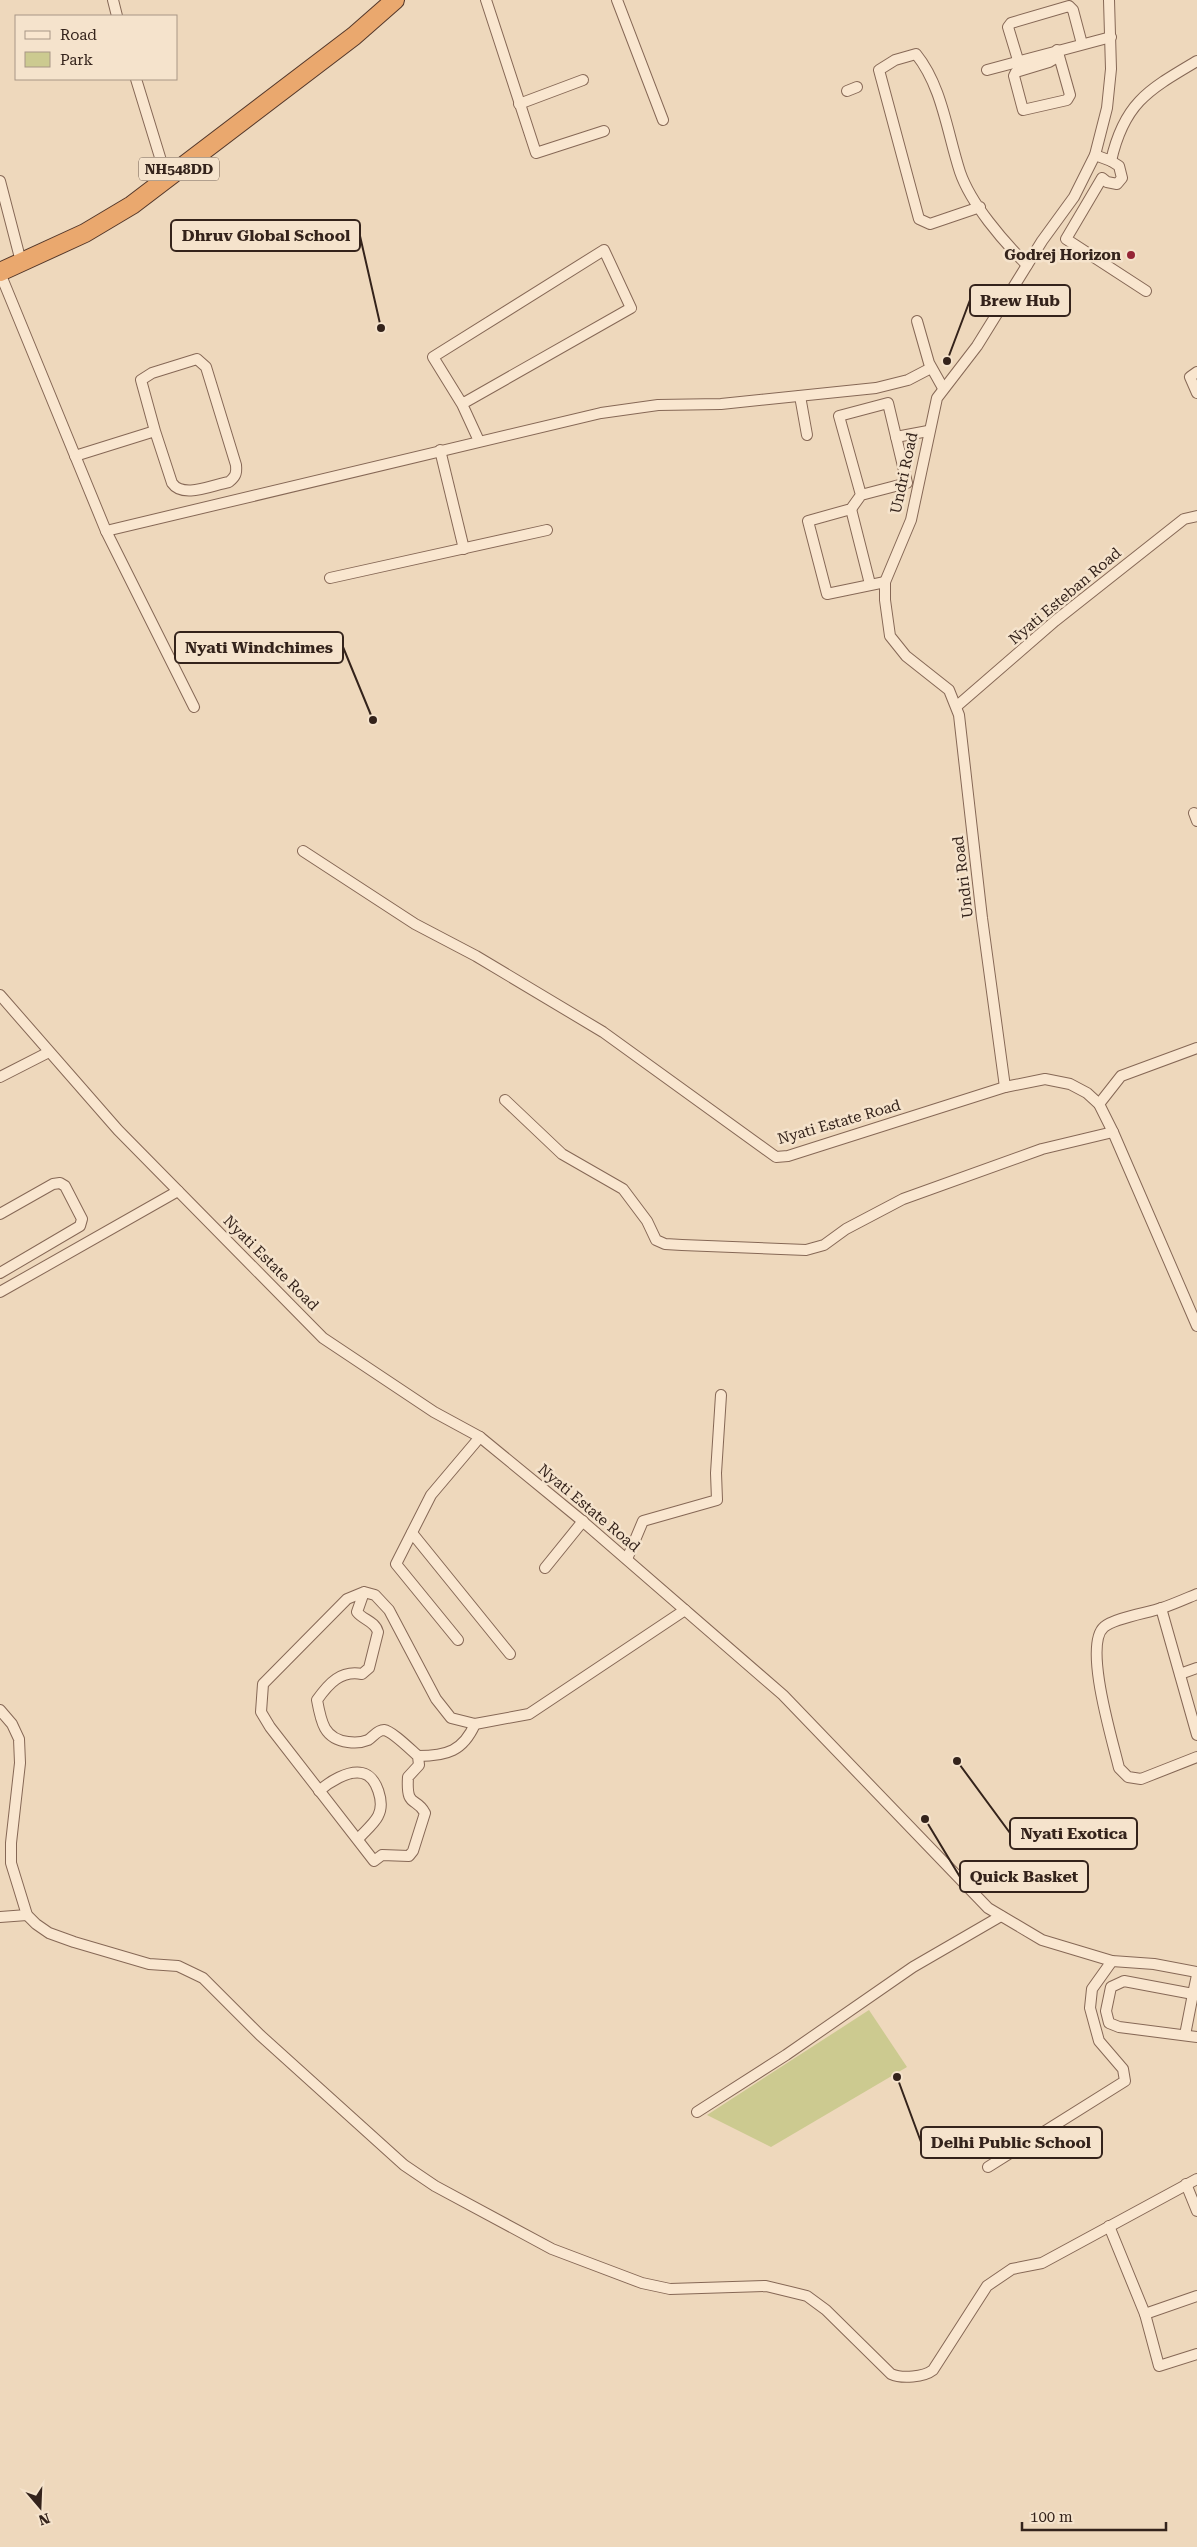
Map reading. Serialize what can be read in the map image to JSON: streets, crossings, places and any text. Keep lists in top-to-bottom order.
{
  "streets": {
    "highway": ["NH548DD"],
    "street": ["Undri Road", "Nyati Esteban Road", "Nyati Estate Road"]
  },
  "crossings": [
    ["Undri Road", "Nyati Esteban Road"],
    ["Undri Road", "Nyati Estate Road"]
  ],
  "places": [
    "Godrej Horizon",
    "Dhruv Global School",
    "Brew Hub",
    "Nyati Windchimes",
    "Nyati Exotica",
    "Quick Basket",
    "Delhi Public School"
  ],
  "legend": ["Road", "Park"],
  "scale_bar": "100 m",
  "north": "bottom"
}
